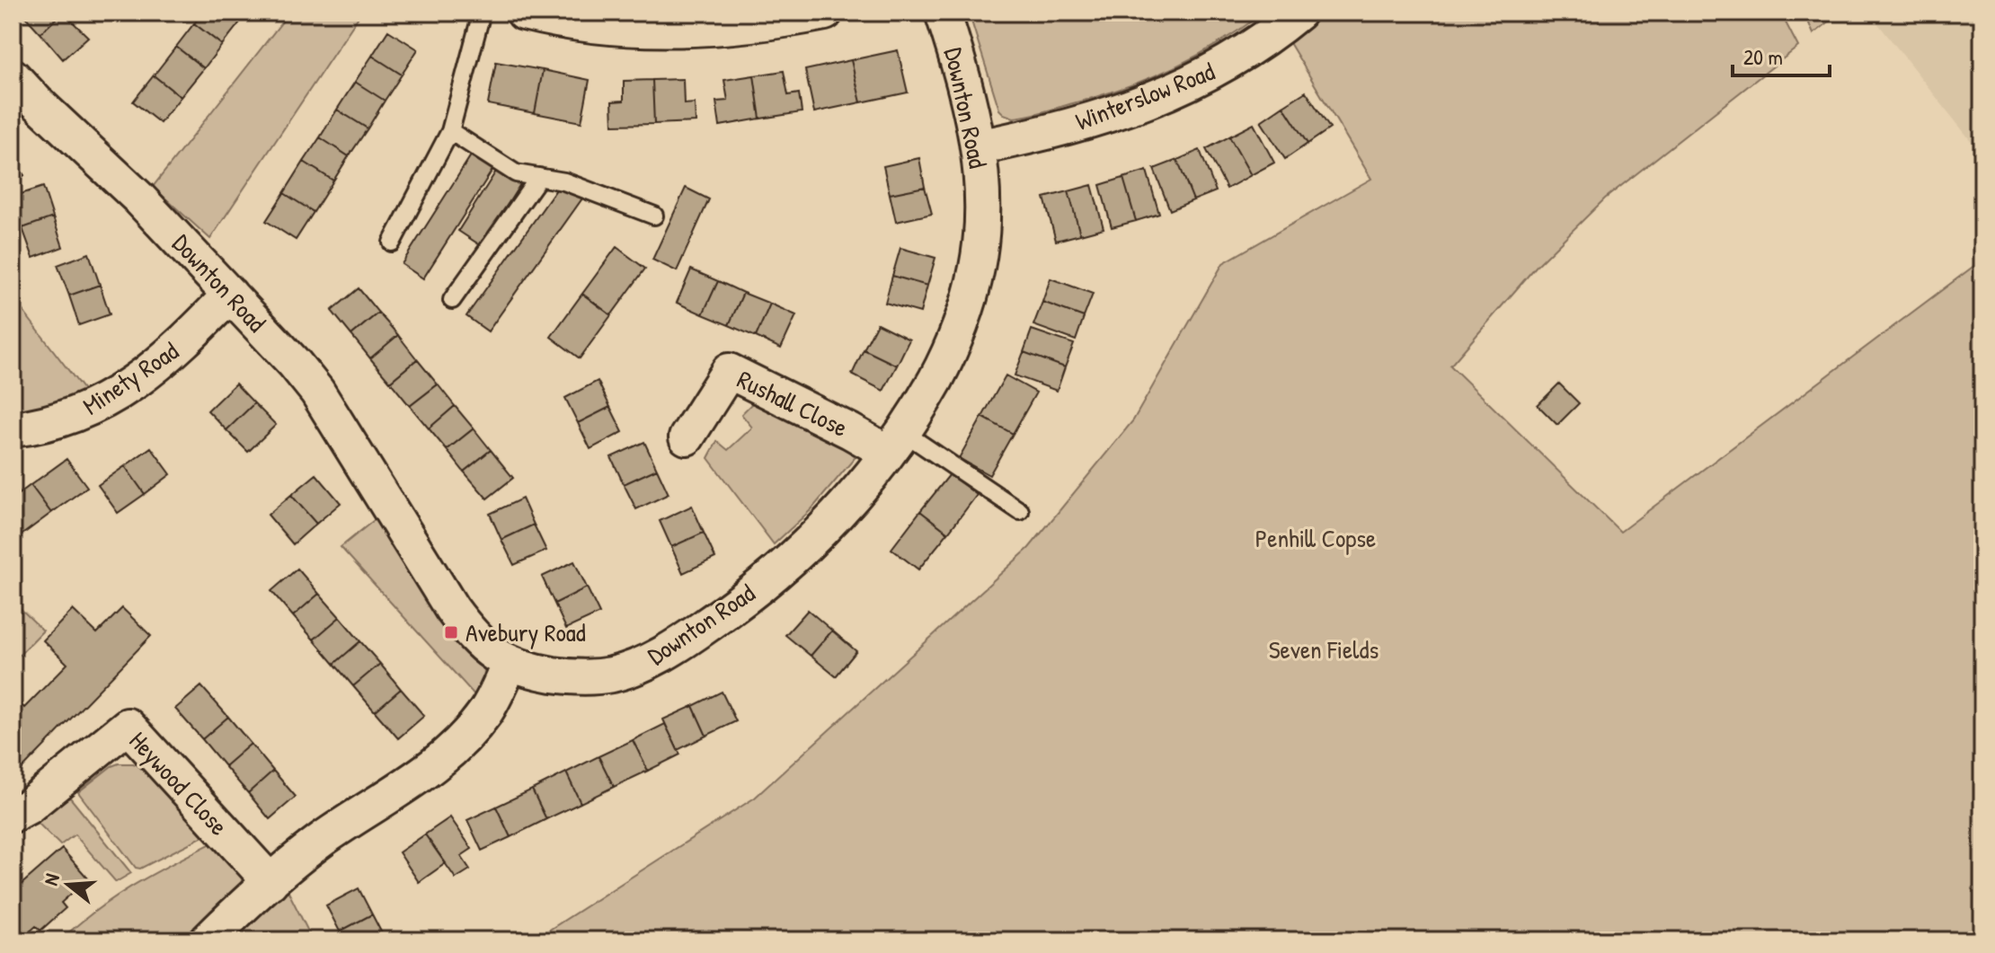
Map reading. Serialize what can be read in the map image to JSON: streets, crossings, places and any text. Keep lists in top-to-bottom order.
{
  "streets": {
    "street": [
      "Winterslow Road",
      "Downton Road",
      "Minety Road",
      "Rushall Close",
      "Heywood Close"
    ]
  },
  "crossings": [
    ["Winterslow Road", "Downton Road"],
    ["Downton Road", "Minety Road"],
    ["Downton Road", "Rushall Close"]
  ],
  "parks": ["Penhill Copse", "Seven Fields"],
  "places": {
    "transit": ["Avebury Road"]
  },
  "scale_bar": "20 m",
  "north": "left"
}
